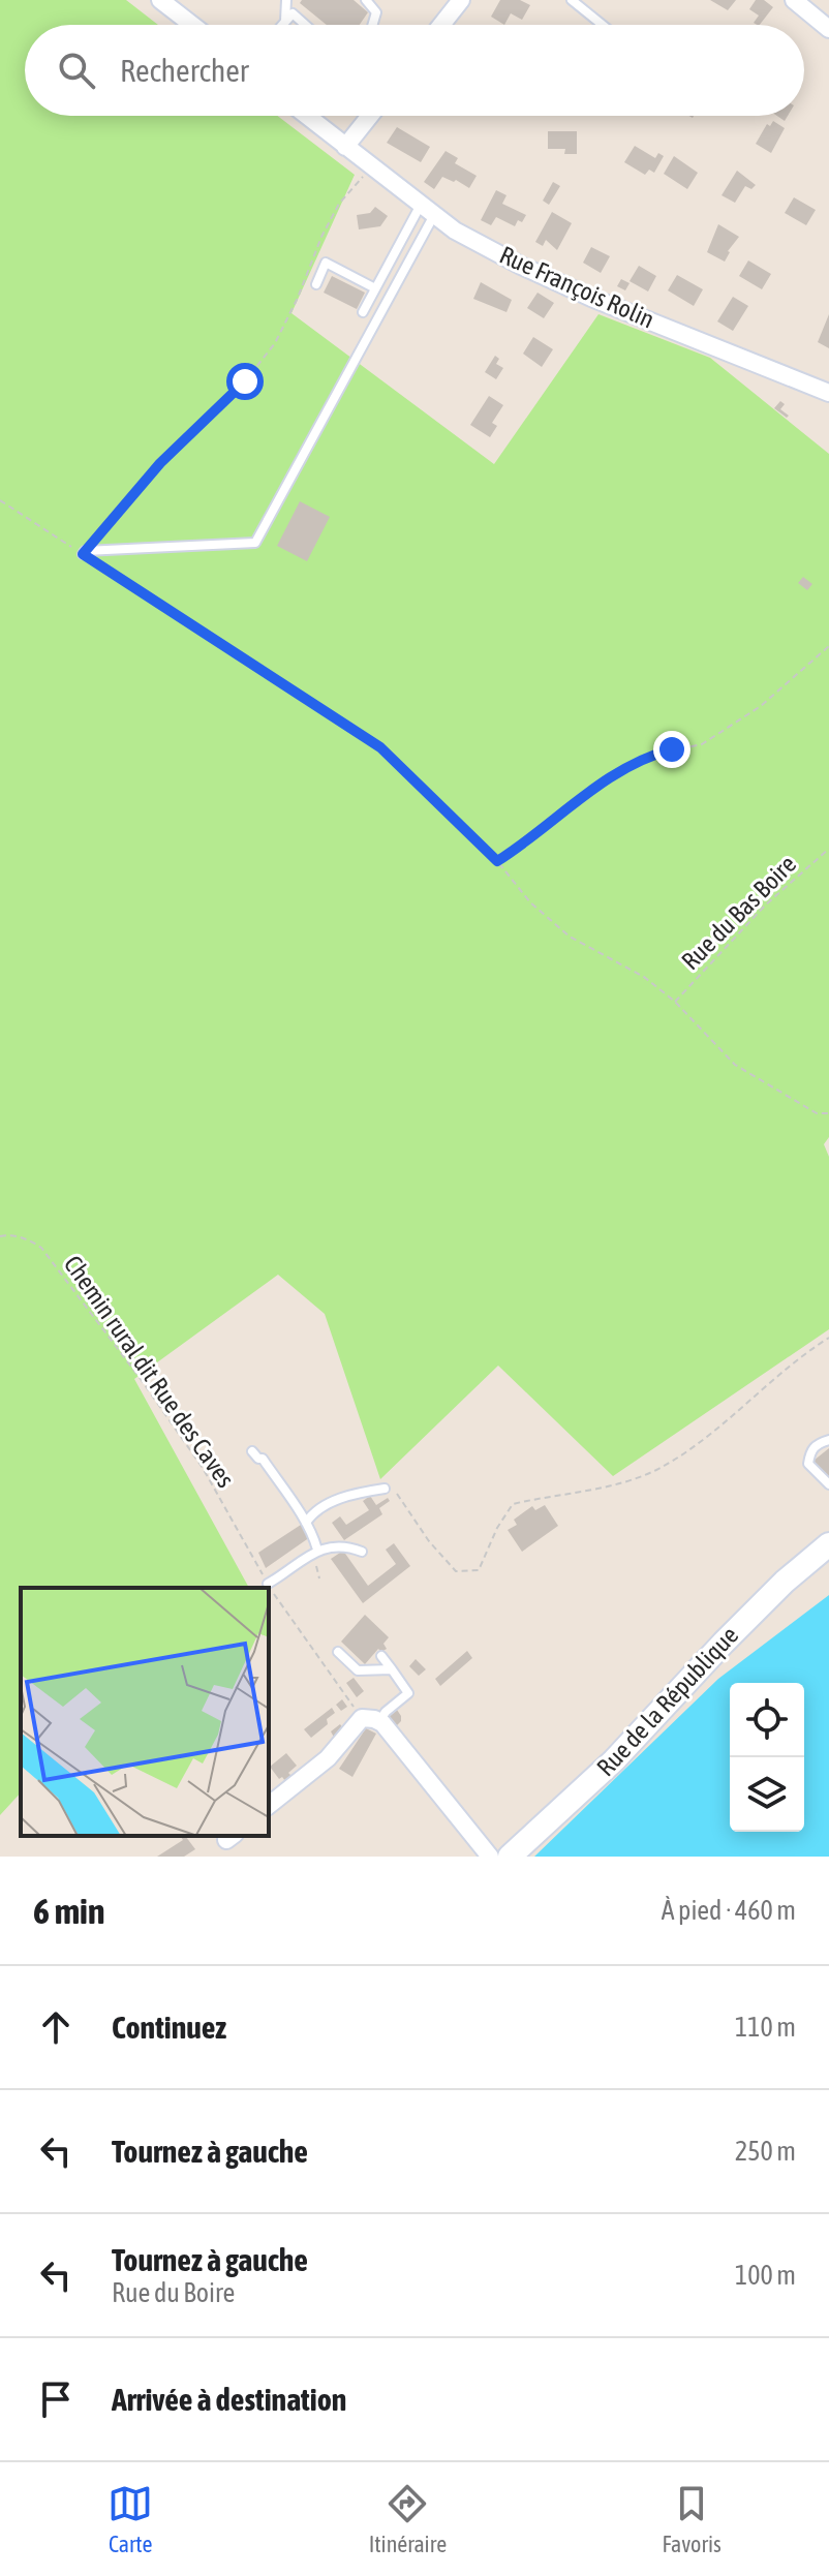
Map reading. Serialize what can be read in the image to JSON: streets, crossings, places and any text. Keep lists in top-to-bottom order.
{
  "streets": {
    "main road": ["Rue de la République"],
    "street": ["Rue François Rolin"],
    "path": ["Rue du Bas Boire", "Chemin rural dit Rue des Caves"]
  },
  "page": {
    "search": "Rechercher",
    "heading": ["6 min", "À pied · 460 m"],
    "list": [
      ["Continuez", "110 m"],
      ["Tournez à gauche", "250 m"],
      ["Tournez à gauche", "Rue du Boire", "100 m"],
      "Arrivée à destination"
    ],
    "nav": ["Carte", "Itinéraire", "Favoris"]
  }
}
